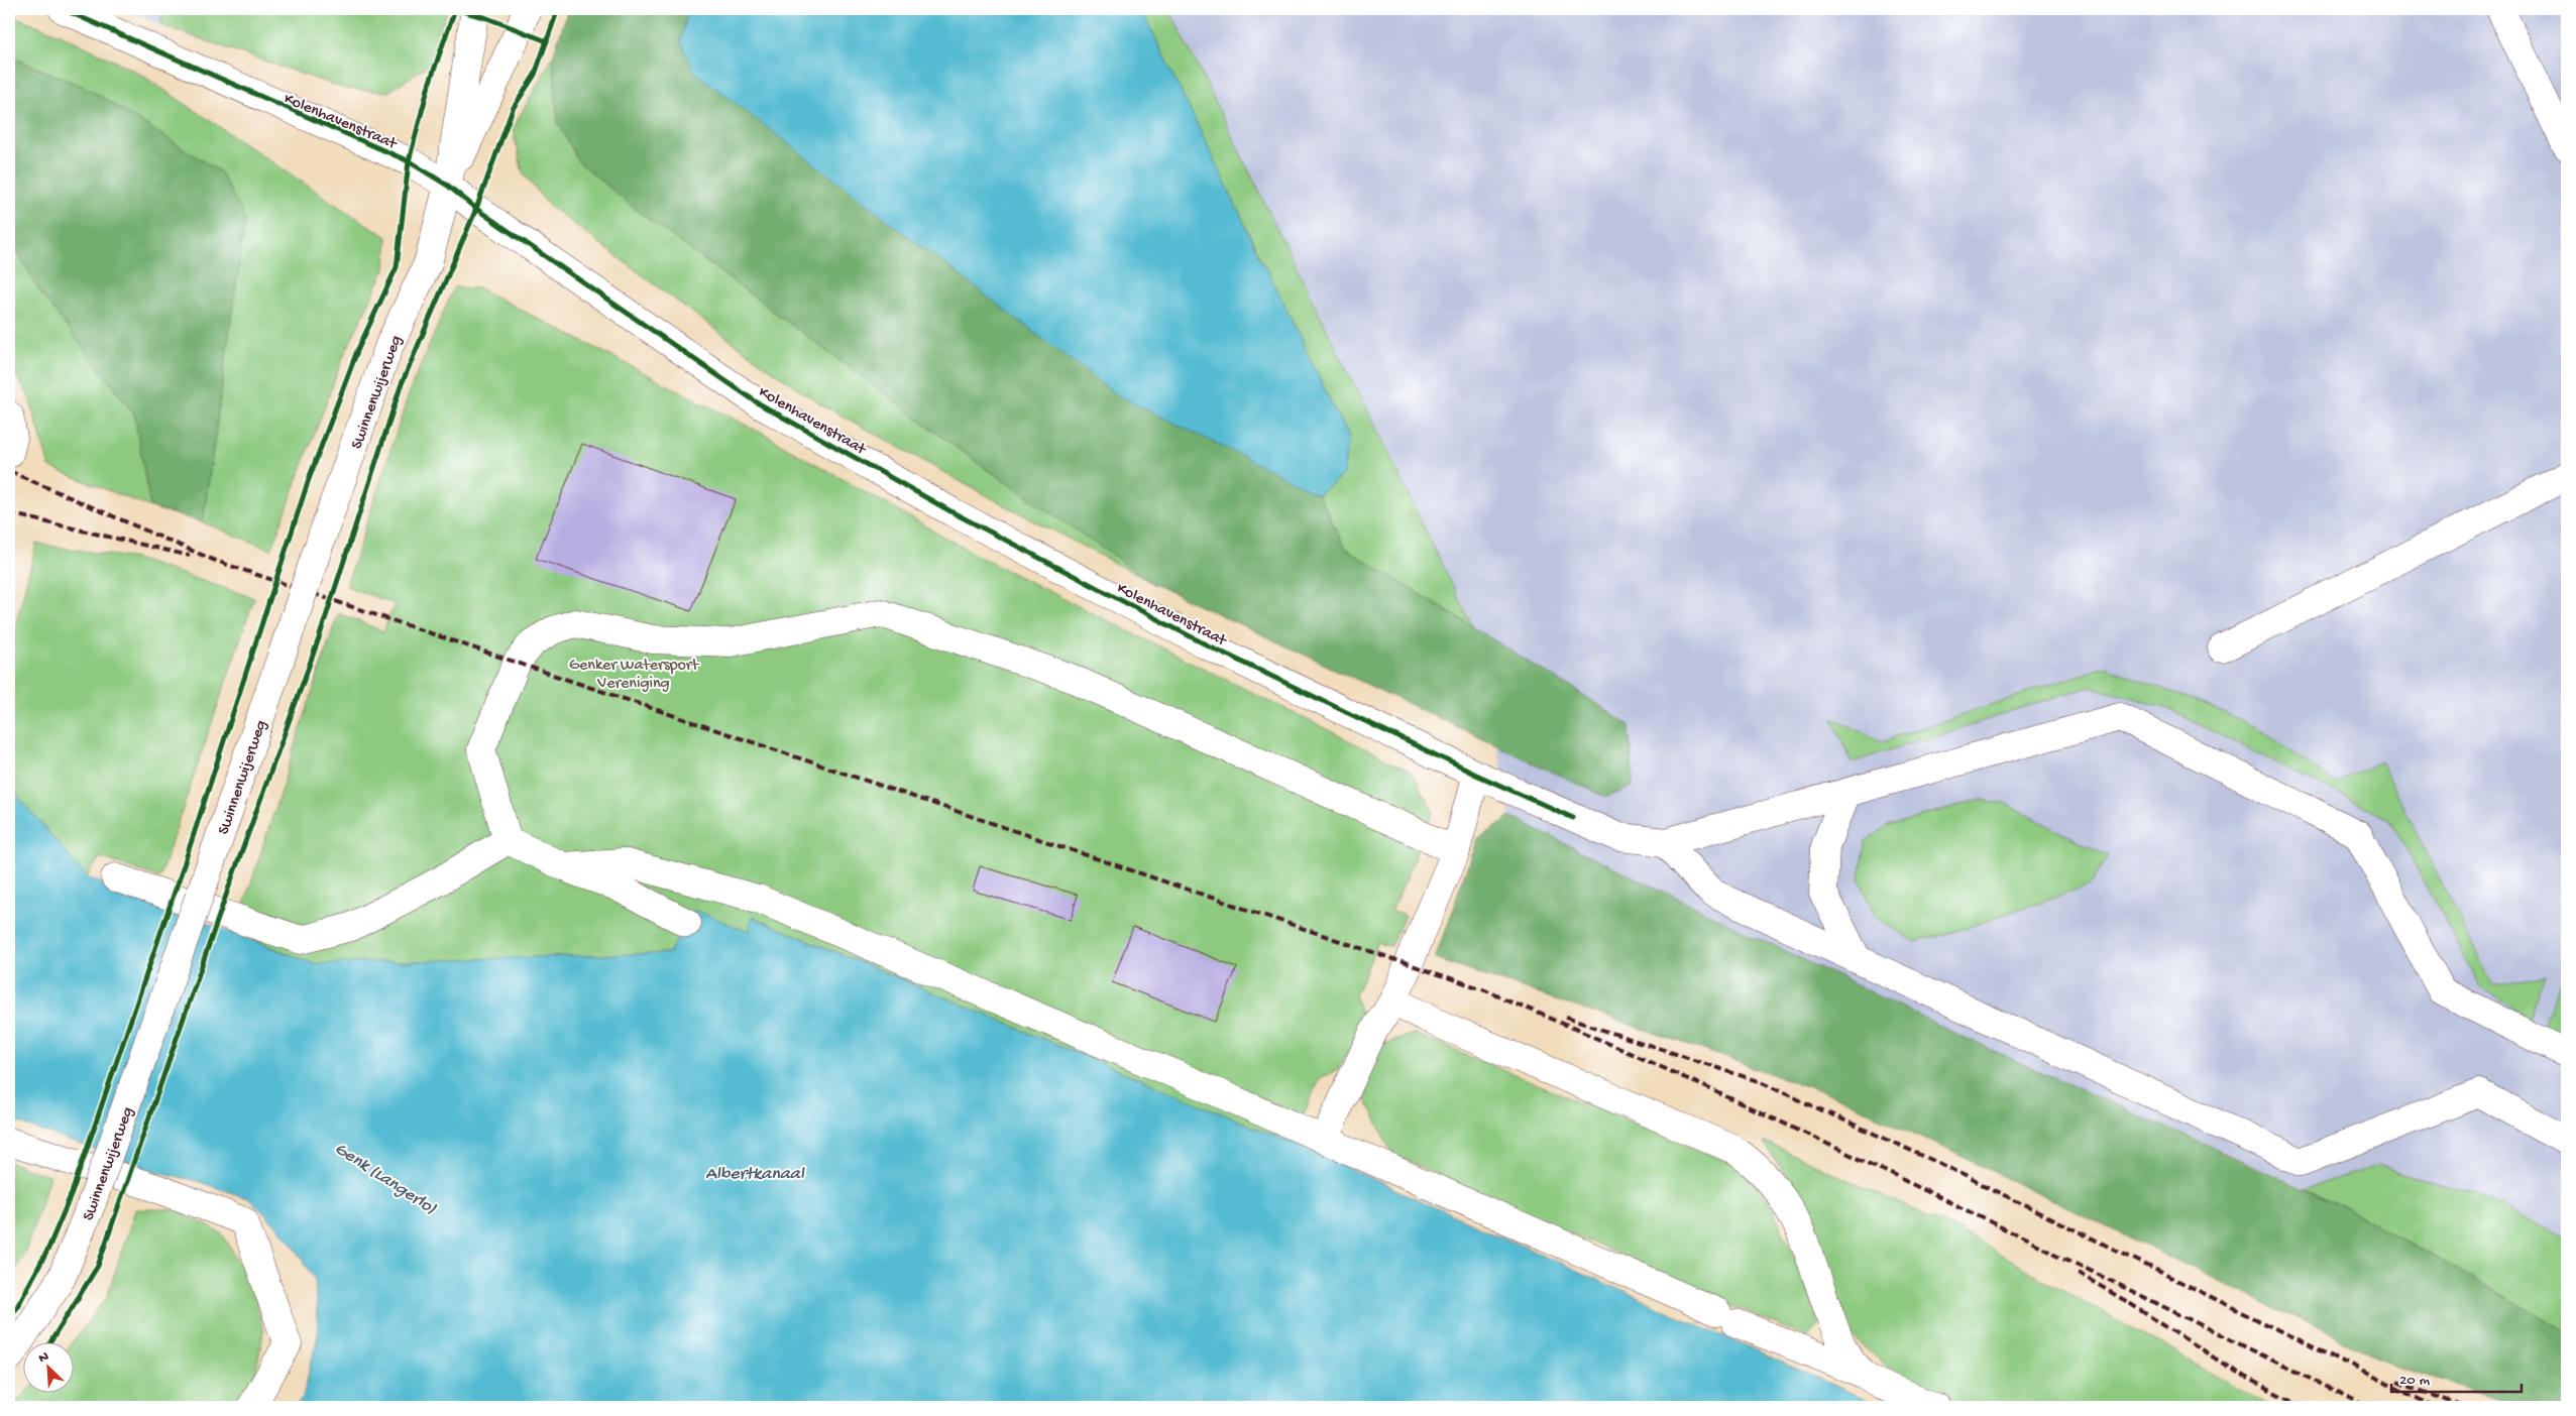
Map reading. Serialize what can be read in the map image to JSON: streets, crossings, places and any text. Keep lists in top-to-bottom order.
{
  "streets": {
    "street": ["Kolenhavenstraat", "Swinnenwijerweg"]
  },
  "crossings": [
    ["Kolenhavenstraat", "Swinnenwijerweg"]
  ],
  "water": ["Albertkanaal", "Genk (Langerlo)"],
  "parks": ["Genker Watersport Vereniging"],
  "scale_bar": "20 m",
  "north": "top left"
}
